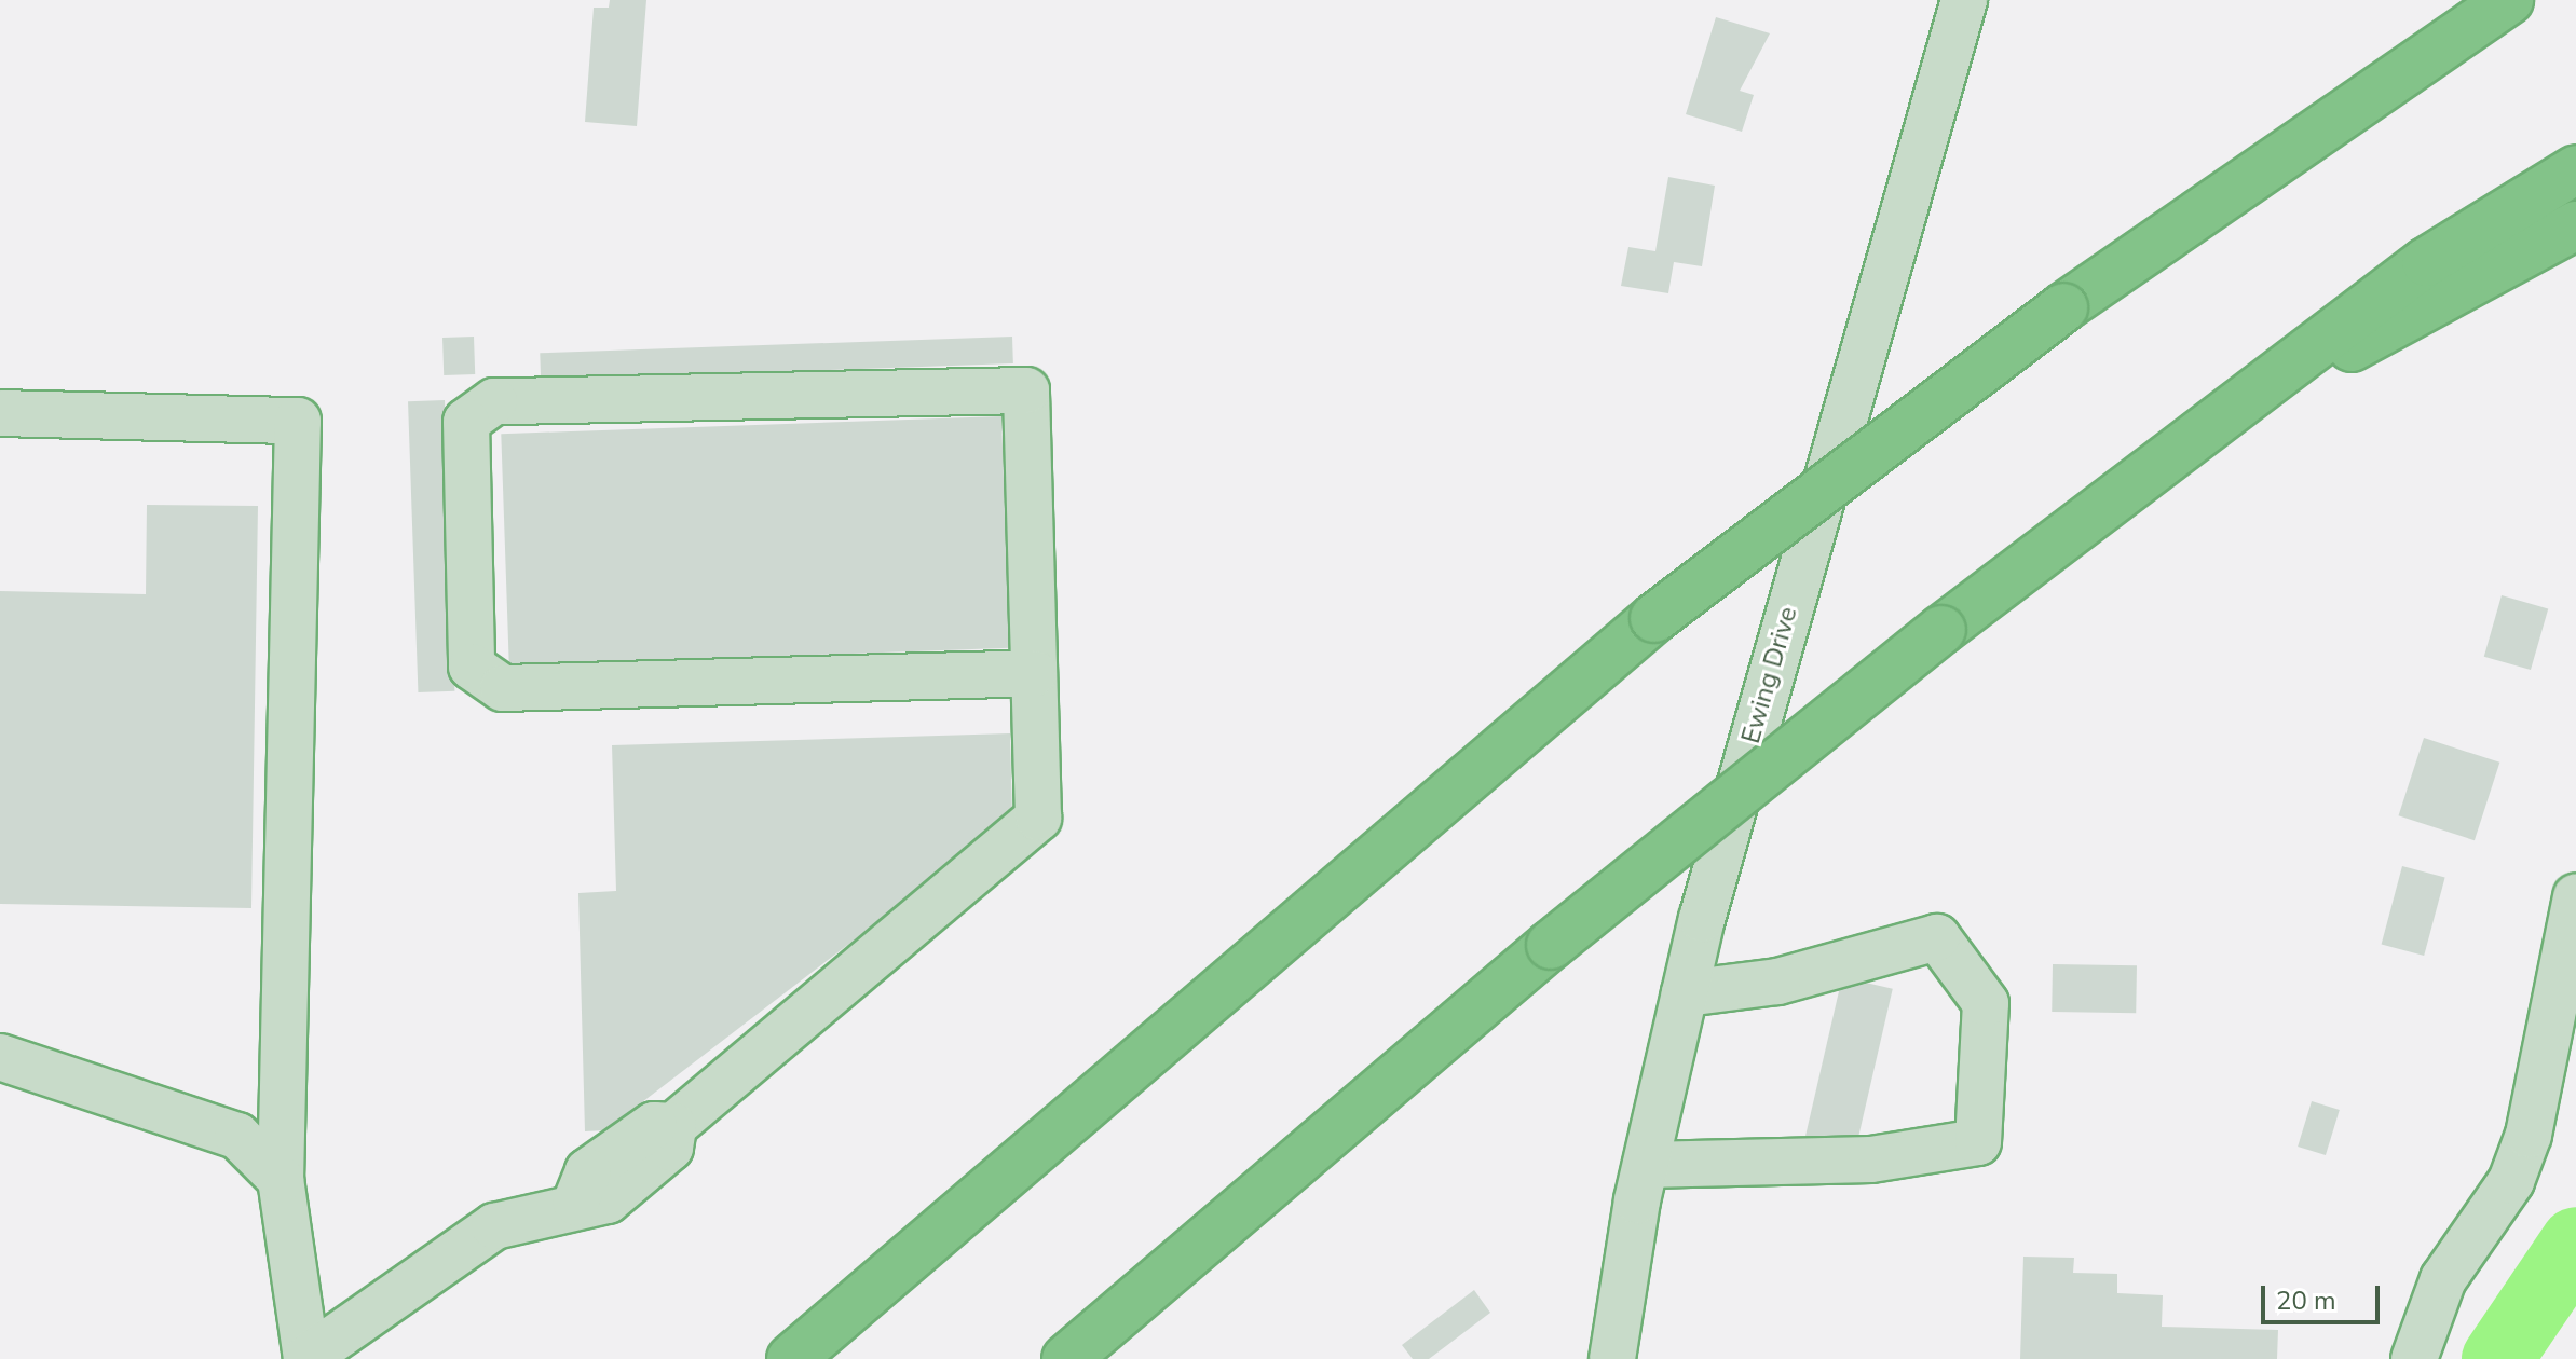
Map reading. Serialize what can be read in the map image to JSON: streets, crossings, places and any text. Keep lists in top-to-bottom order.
{
  "streets": {
    "street": ["Ewing Drive"]
  },
  "scale_bar": "20 m"
}
